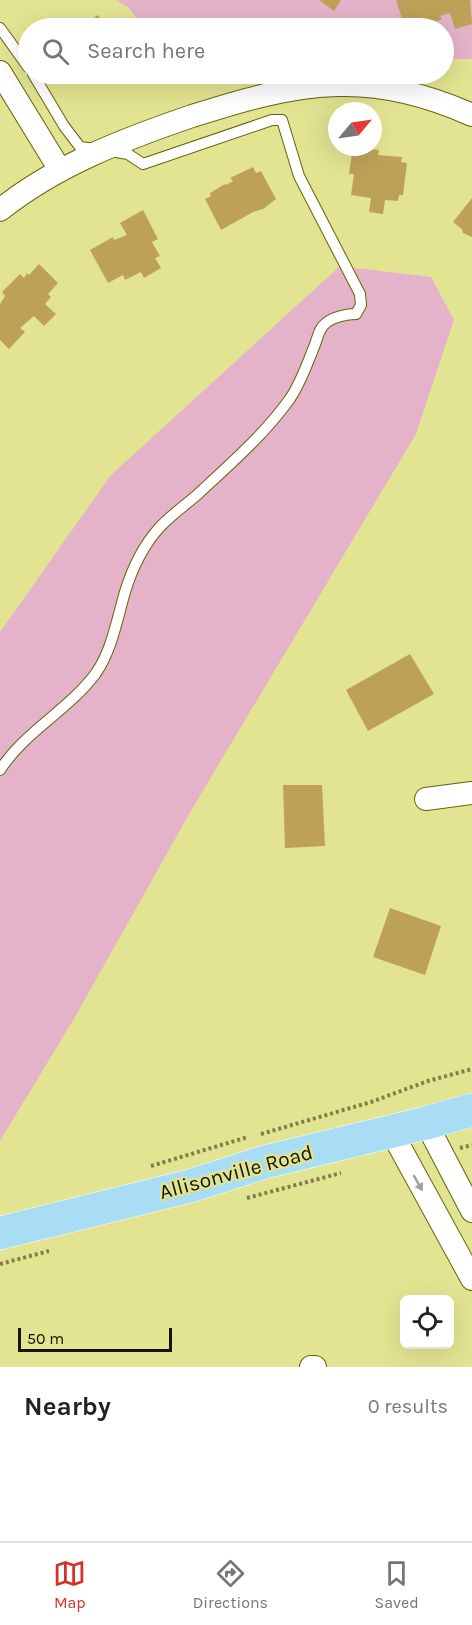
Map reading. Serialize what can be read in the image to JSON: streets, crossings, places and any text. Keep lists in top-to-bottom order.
{
  "streets": {
    "main road": ["Allisonville Road"]
  },
  "scale_bar": "50 m",
  "north": "top right",
  "page": {
    "search": "Search here",
    "scale": "50 m",
    "heading": ["Nearby", "0 results"],
    "nav": ["Map", "Directions", "Saved"]
  }
}
